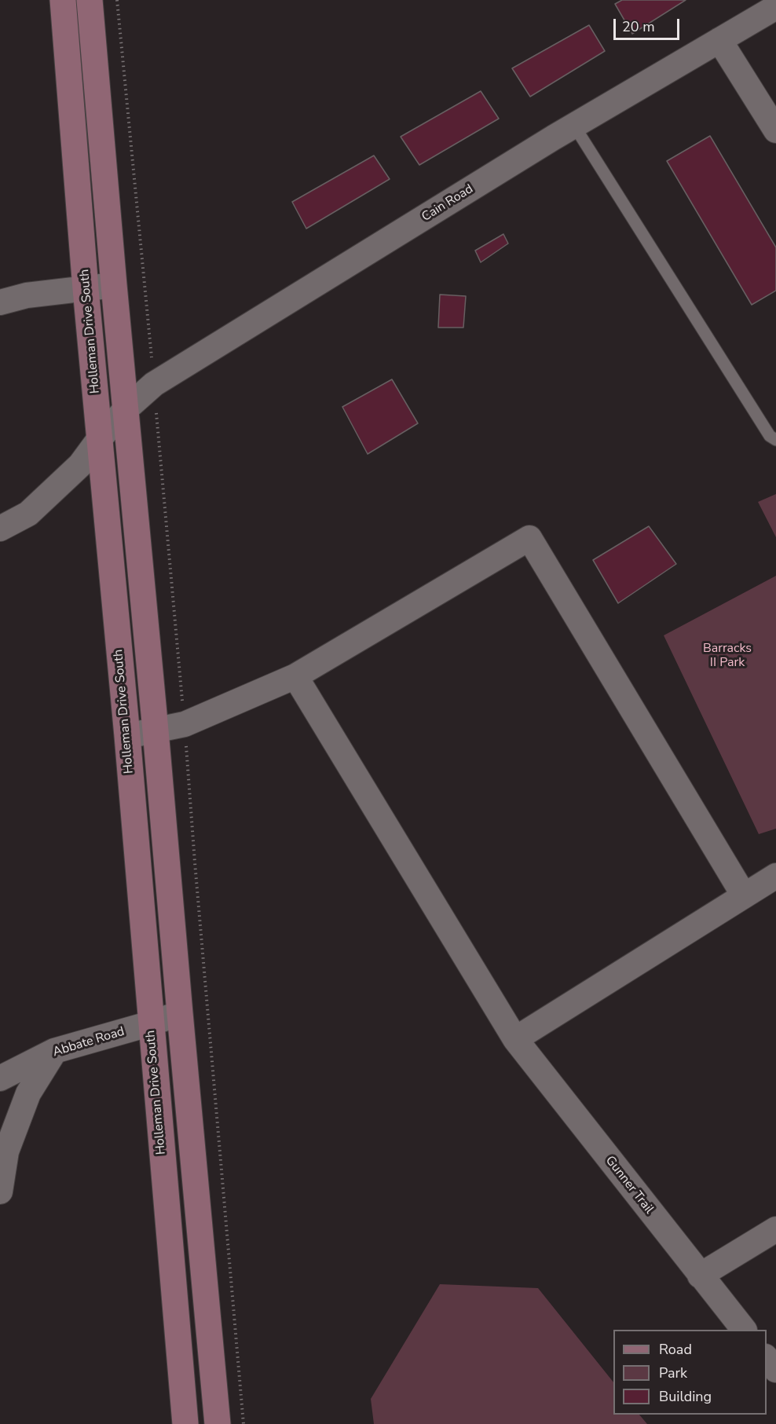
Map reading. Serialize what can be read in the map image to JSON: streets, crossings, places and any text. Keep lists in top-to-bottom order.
{
  "streets": {
    "street": [
      "Cain Road",
      "Holleman Drive South",
      "Abbate Road",
      "Gunner Trail"
    ]
  },
  "crossings": [
    ["Cain Road", "Holleman Drive South"],
    ["Holleman Drive South", "Abbate Road"]
  ],
  "parks": ["Barracks II Park"],
  "legend": ["Road", "Park", "Building"],
  "scale_bar": "20 m"
}
